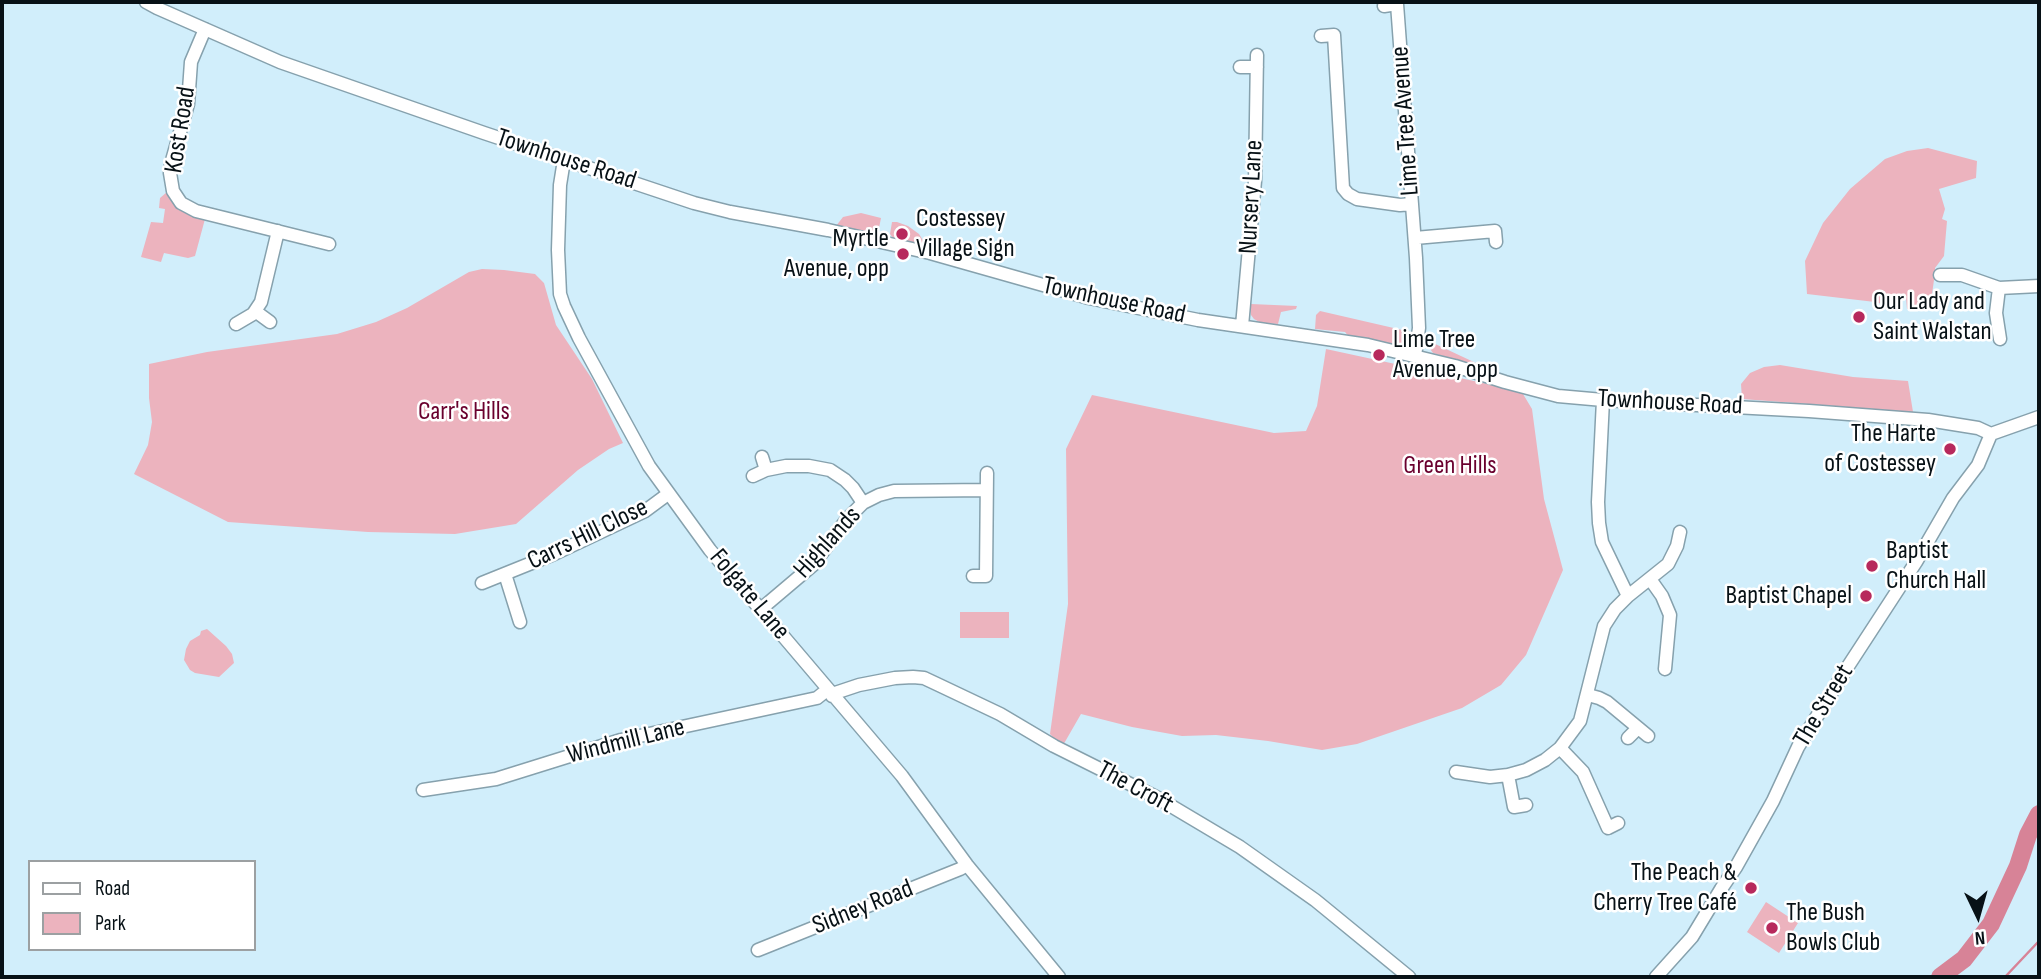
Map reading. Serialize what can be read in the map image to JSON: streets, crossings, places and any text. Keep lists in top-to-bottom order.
{
  "streets": {
    "street": [
      "Lime Tree Avenue",
      "Kost Road",
      "Townhouse Road",
      "Nursery Lane",
      "Carrs Hill Close",
      "Highlands",
      "Folgate Lane",
      "The Street",
      "Windmill Lane",
      "The Croft",
      "Sidney Road"
    ]
  },
  "crossings": [
    ["Lime Tree Avenue", "Townhouse Road"],
    ["Kost Road", "Townhouse Road"],
    ["Townhouse Road", "Nursery Lane"],
    ["Townhouse Road", "Folgate Lane"],
    ["Townhouse Road", "The Street"],
    ["Carrs Hill Close", "Folgate Lane"],
    ["Highlands", "Folgate Lane"],
    ["Folgate Lane", "Windmill Lane"],
    ["Folgate Lane", "The Croft"],
    ["Folgate Lane", "Sidney Road"],
    ["Windmill Lane", "The Croft"]
  ],
  "parks": ["Carr's Hills", "Green Hills"],
  "places": [
    "Costessey Village Sign",
    "Myrtle Avenue, opp",
    "Our Lady and Saint Walstan",
    "Lime Tree Avenue, opp",
    "The Harte of Costessey",
    "Baptist Church Hall",
    "Baptist Chapel",
    "The Peach & Cherry Tree Café",
    "The Bush Bowls Club"
  ],
  "legend": ["Road", "Park"],
  "north": "bottom"
}
